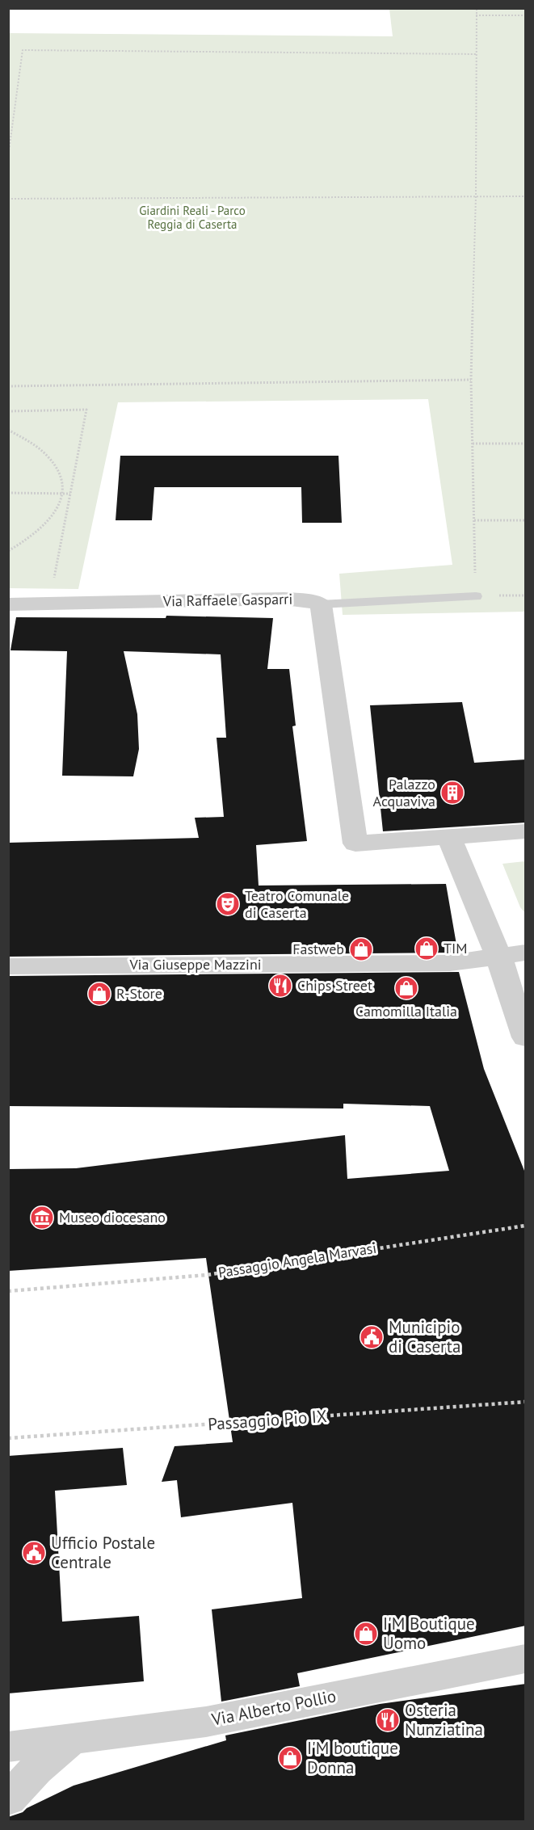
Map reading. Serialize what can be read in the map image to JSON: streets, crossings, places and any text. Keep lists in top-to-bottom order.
{
  "streets": {
    "street": ["Via Raffaele Gasparri", "Via Giuseppe Mazzini", "Via Alberto Pollio"],
    "path": ["Passaggio Angela Marvasi", "Passaggio Pio IX"]
  },
  "parks": ["Giardini Reali - Parco Reggia di Caserta"],
  "places": {
    "building": ["Palazzo Acquaviva"],
    "theatre": ["Teatro Comunale di Caserta"],
    "shop": [
      "TIM",
      "Fastweb",
      "Camomilla Italia",
      "R-Store",
      "I'M Boutique Uomo",
      "I'M boutique Donna"
    ],
    "restaurant": ["Chips Street", "Osteria Nunziatina"],
    "museum": ["Museo diocesano"],
    "public building": ["Municipio di Caserta", "Ufficio Postale Centrale"]
  }
}
